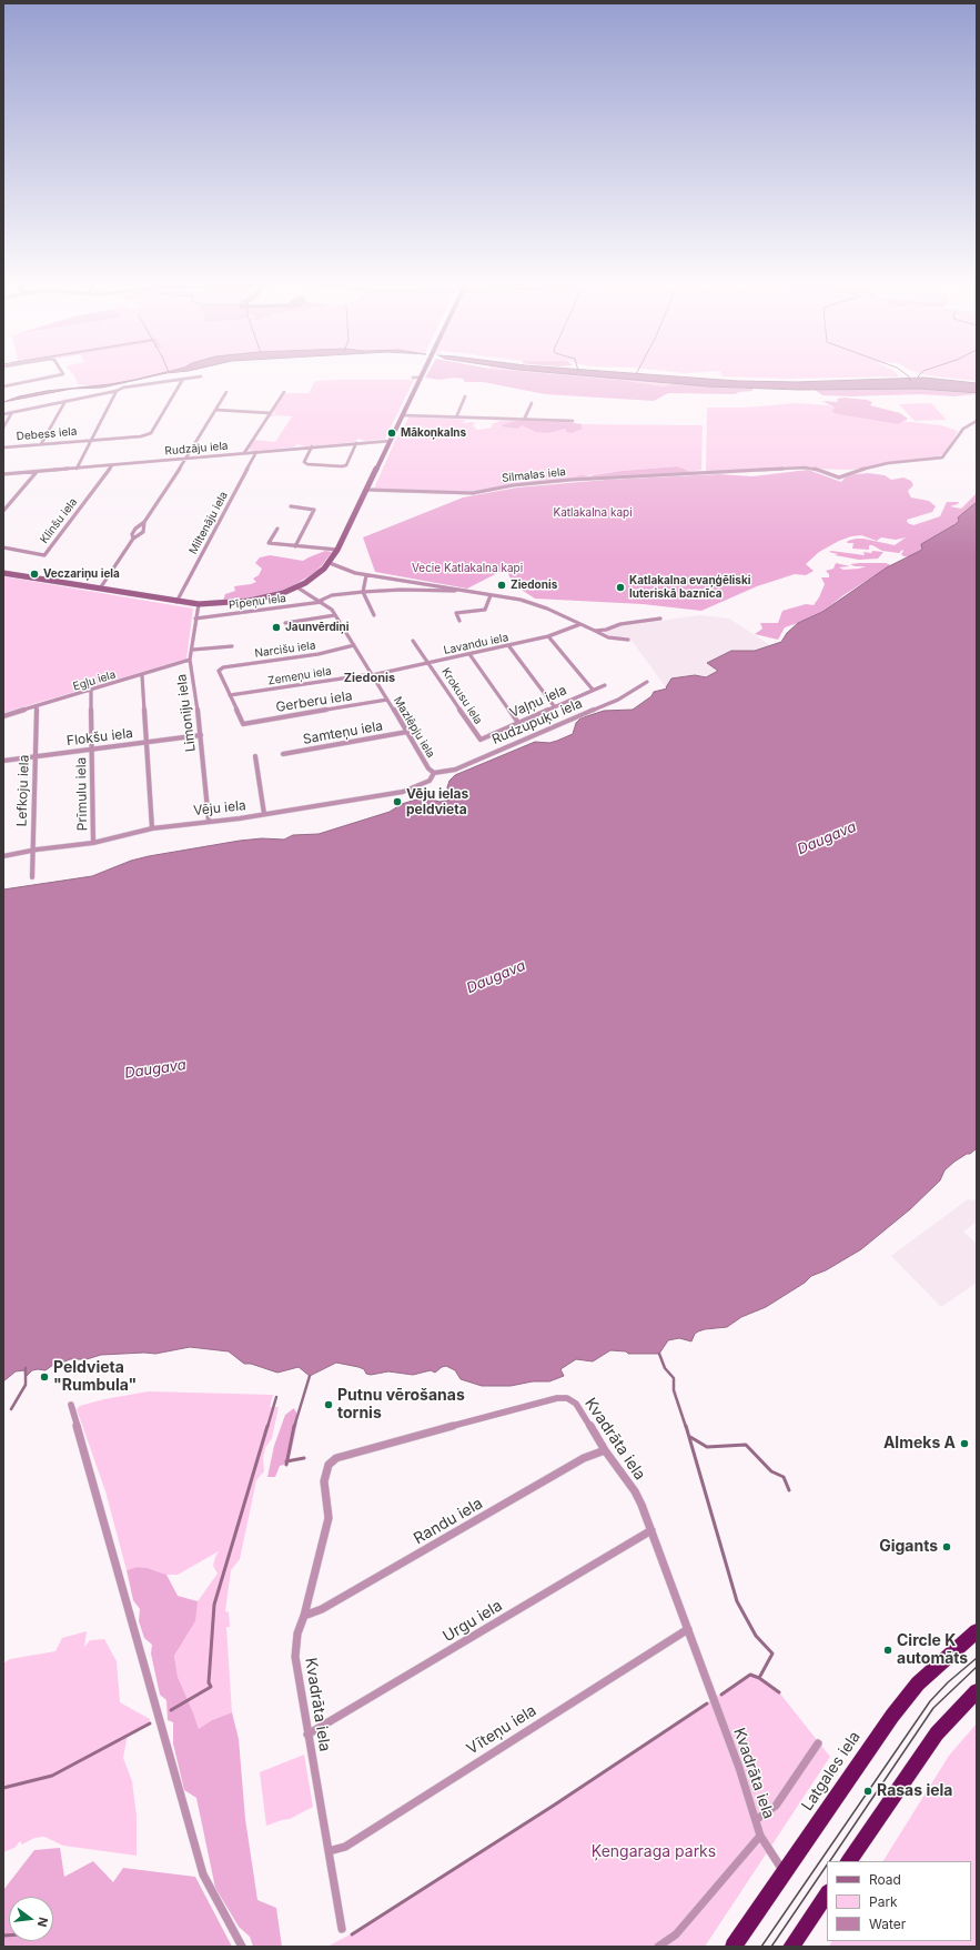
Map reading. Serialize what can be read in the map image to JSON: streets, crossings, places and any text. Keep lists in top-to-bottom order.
{
  "streets": {
    "highway": ["Latgales iela"],
    "street": [
      "Debess iela",
      "Rudzāju iela",
      "Silmalas iela",
      "Klinšu iela",
      "Miltenāju iela",
      "Pīpeņu iela",
      "Lavandu iela",
      "Narcišu iela",
      "Zemeņu iela",
      "Egļu iela",
      "Krokusu iela",
      "Gerberu iela",
      "Vaļņu iela",
      "Limoniju iela",
      "Rudzupuķu iela",
      "Mazlēpju iela",
      "Samteņu iela",
      "Flokšu iela",
      "Lefkoju iela",
      "Prīmulu iela",
      "Vēju iela",
      "Kvadrāta iela",
      "Randu iela",
      "Urgu iela",
      "Vīteņu iela"
    ]
  },
  "crossings": [
    ["Rudzāju iela", "Klinšu iela"],
    ["Rudzāju iela", "Miltenāju iela"],
    ["Pīpeņu iela", "Limoniju iela"],
    ["Pīpeņu iela", "Mazlēpju iela"],
    ["Lavandu iela", "Zemeņu iela"],
    ["Lavandu iela", "Krokusu iela"],
    ["Lavandu iela", "Mazlēpju iela"],
    ["Narcišu iela", "Zemeņu iela"],
    ["Narcišu iela", "Gerberu iela"],
    ["Narcišu iela", "Mazlēpju iela"],
    ["Zemeņu iela", "Gerberu iela"],
    ["Zemeņu iela", "Mazlēpju iela"],
    ["Egļu iela", "Limoniju iela"],
    ["Egļu iela", "Lefkoju iela"],
    ["Egļu iela", "Prīmulu iela"],
    ["Krokusu iela", "Vaļņu iela"],
    ["Gerberu iela", "Mazlēpju iela"],
    ["Limoniju iela", "Flokšu iela"],
    ["Limoniju iela", "Vēju iela"],
    ["Rudzupuķu iela", "Mazlēpju iela"],
    ["Rudzupuķu iela", "Vēju iela"],
    ["Mazlēpju iela", "Samteņu iela"],
    ["Mazlēpju iela", "Vēju iela"],
    ["Flokšu iela", "Lefkoju iela"],
    ["Flokšu iela", "Prīmulu iela"],
    ["Lefkoju iela", "Vēju iela"],
    ["Prīmulu iela", "Vēju iela"],
    ["Kvadrāta iela", "Randu iela"],
    ["Kvadrāta iela", "Urgu iela"],
    ["Kvadrāta iela", "Vīteņu iela"],
    ["Kvadrāta iela", "Latgales iela"]
  ],
  "districts": ["Ziedonis"],
  "water": ["Daugava"],
  "parks": ["Katlakalna kapi", "Vecie Katlakalna kapi", "Ķengaraga parks"],
  "places": [
    "Mākoņkalns",
    "Veczariņu iela",
    "Ziedonis",
    "Katlakalna evaņģēliski luteriskā baznīca",
    "Jaunvērdiņi",
    "Vēju ielas peldvieta",
    "Peldvieta \"Rumbula\"",
    "Putnu vērošanas tornis",
    "Almeks A",
    "Gigants",
    "Circle K automāts",
    "Rasas iela"
  ],
  "legend": ["Road", "Park", "Water"],
  "north": "right"
}
